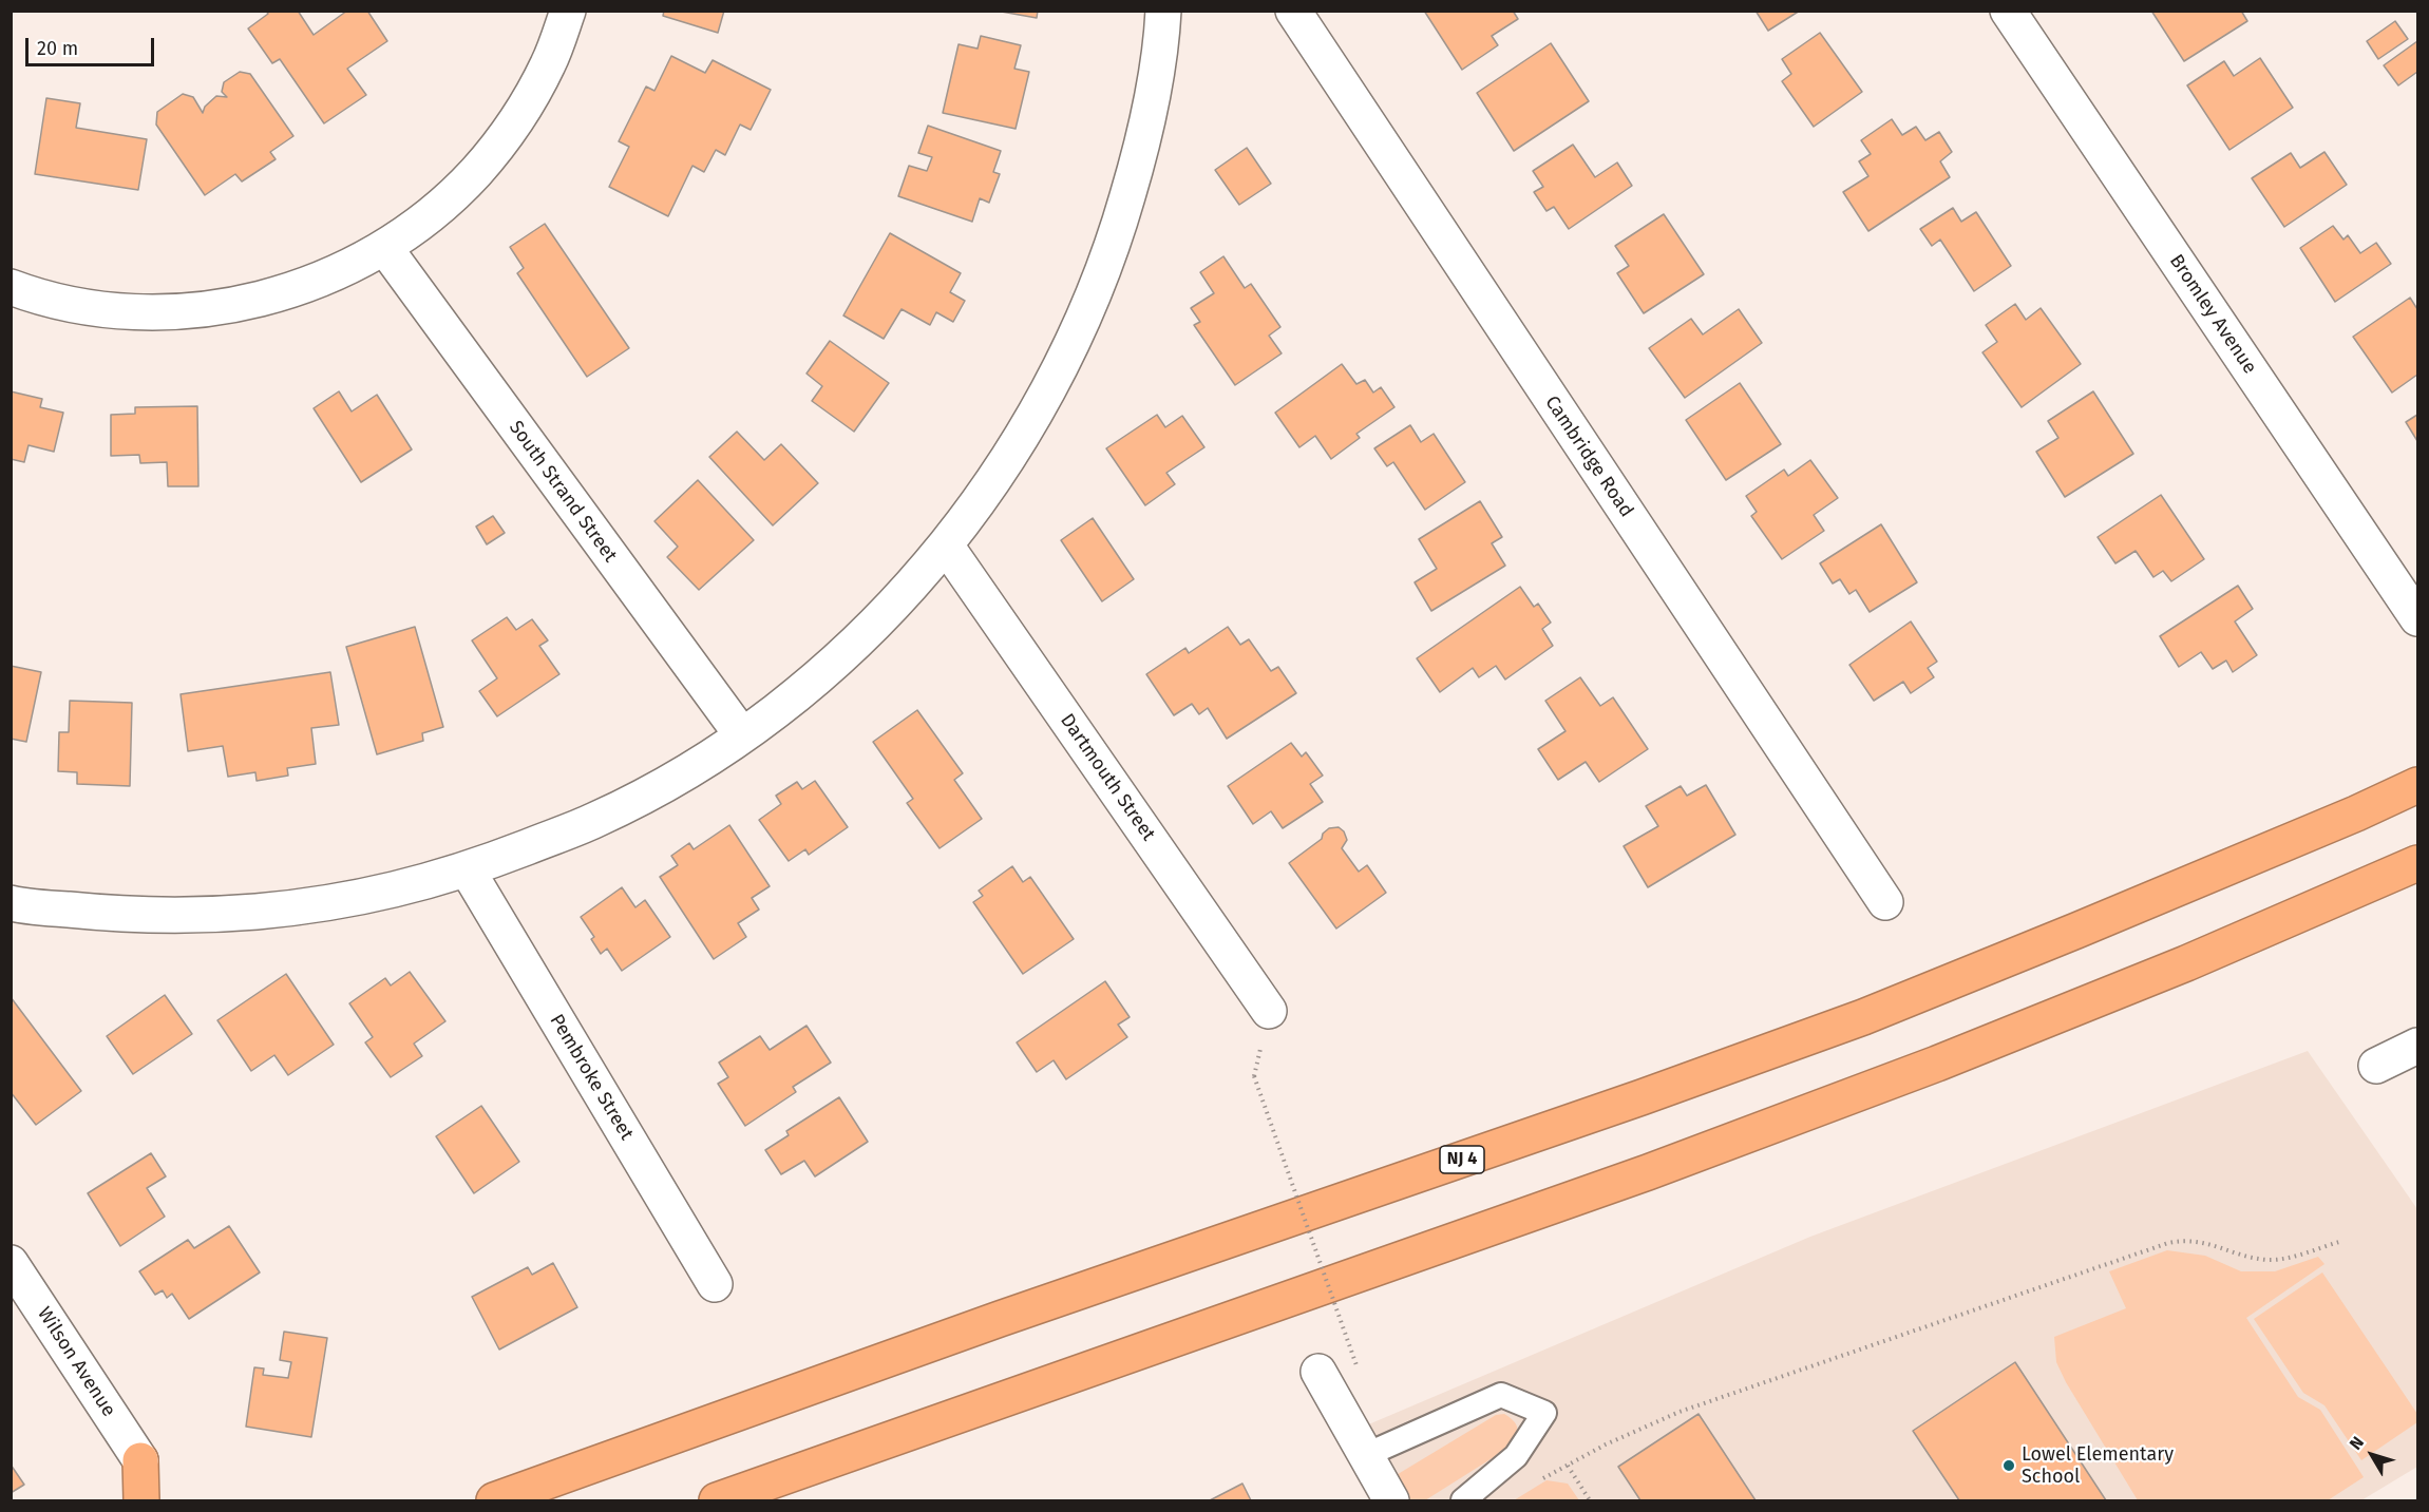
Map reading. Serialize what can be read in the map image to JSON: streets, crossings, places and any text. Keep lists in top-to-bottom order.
{
  "streets": {
    "highway": ["NJ 4"],
    "street": [
      "Bromley Avenue",
      "Cambridge Road",
      "South Strand Street",
      "Dartmouth Street",
      "Pembroke Street",
      "Wilson Avenue"
    ]
  },
  "places": ["Lowel Elementary School"],
  "scale_bar": "20 m",
  "north": "top left"
}
